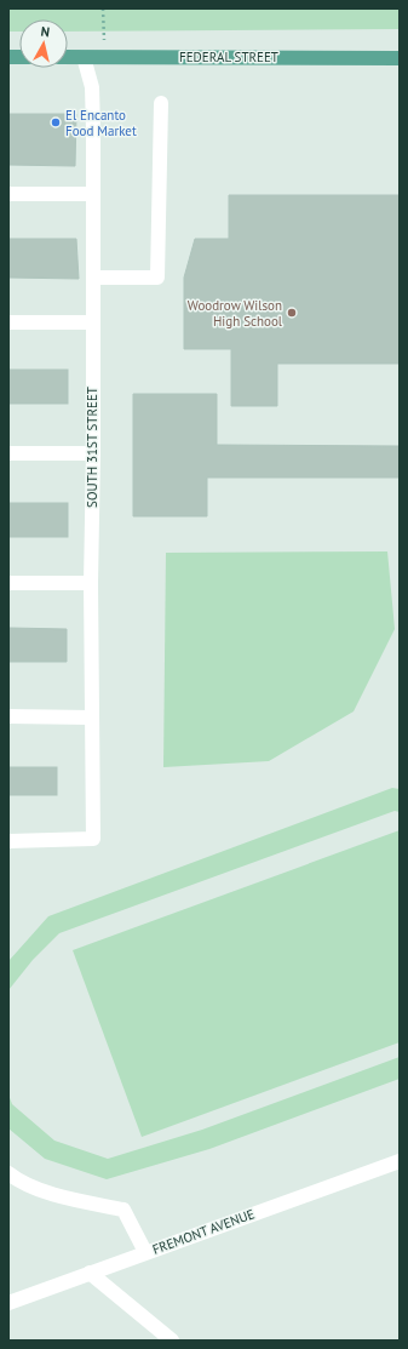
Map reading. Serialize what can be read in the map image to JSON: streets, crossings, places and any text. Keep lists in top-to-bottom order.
{
  "streets": {
    "main road": ["FEDERAL STREET"],
    "street": ["SOUTH 31ST STREET", "FREMONT AVENUE"]
  },
  "crossings": [
    ["FEDERAL STREET", "SOUTH 31ST STREET"]
  ],
  "places": ["El Encanto Food Market", "Woodrow Wilson High School"],
  "north": "top"
}
